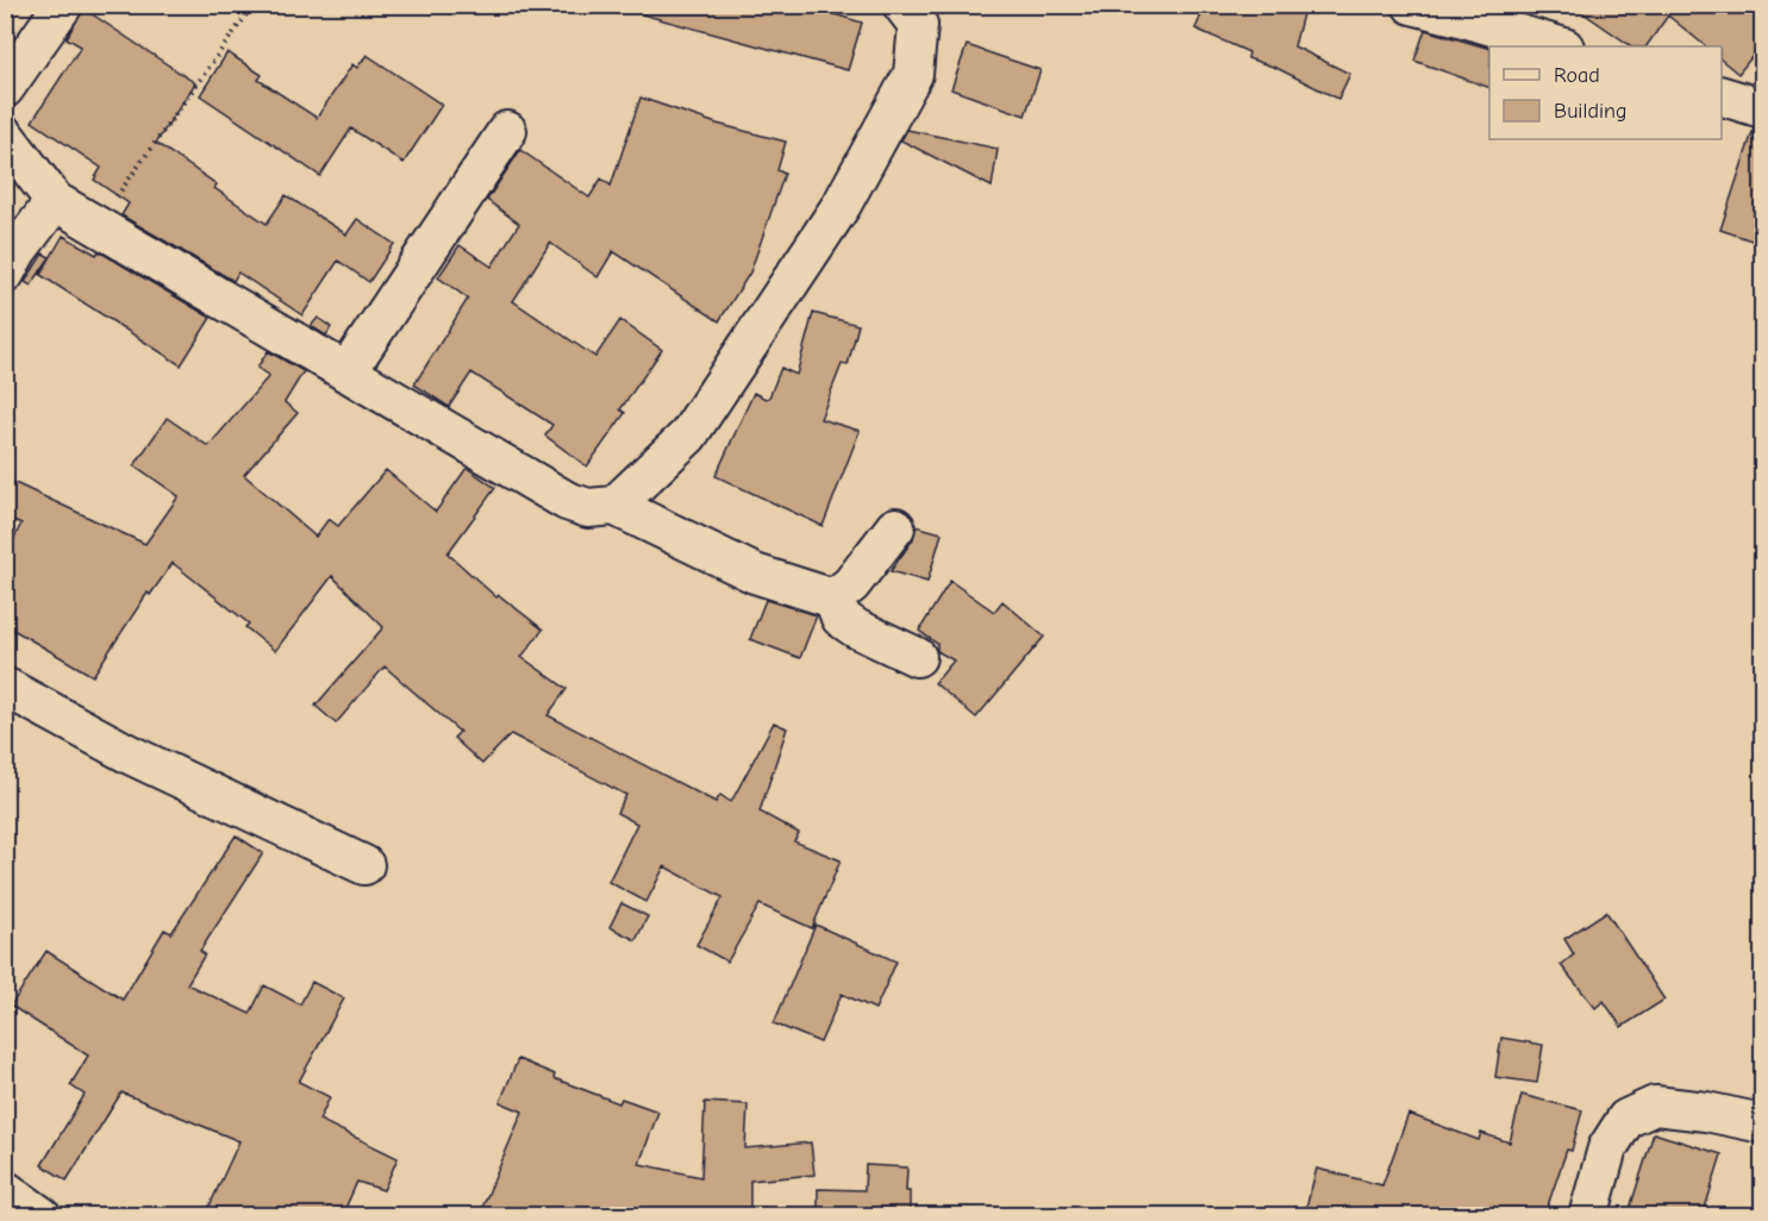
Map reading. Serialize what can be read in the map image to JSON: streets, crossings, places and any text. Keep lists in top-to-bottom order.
{
  "legend": ["Road", "Building"]
}
